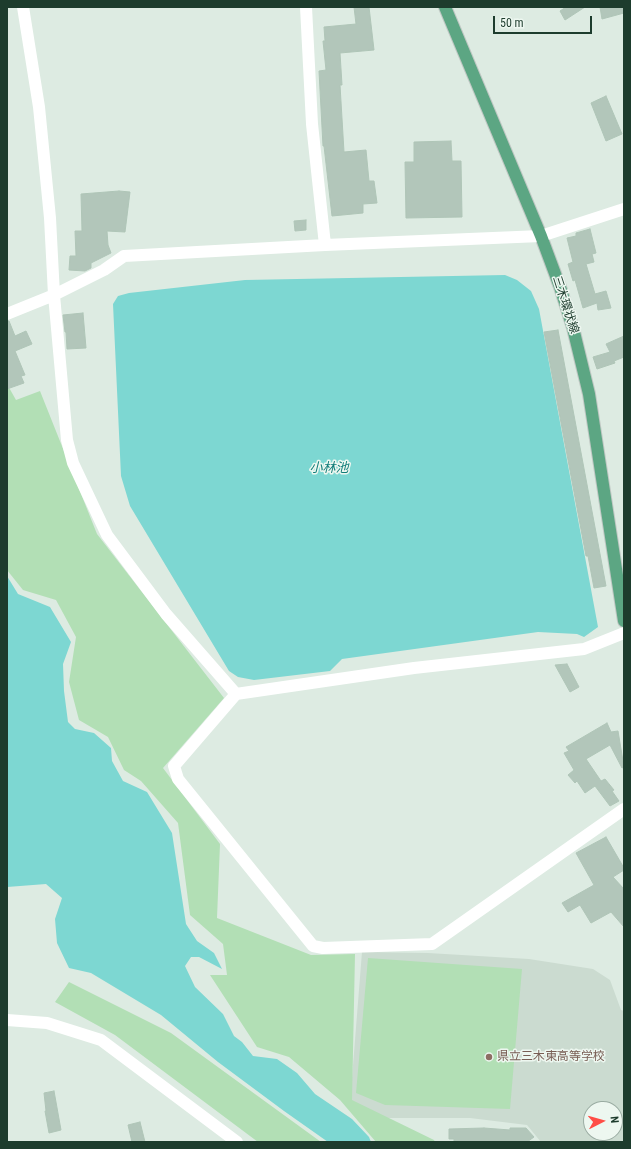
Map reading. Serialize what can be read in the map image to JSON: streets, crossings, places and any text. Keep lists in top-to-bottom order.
{
  "streets": {
    "main road": ["三木環状線"]
  },
  "water": ["小林池"],
  "places": ["県立三木東高等学校"],
  "scale_bar": "50 m",
  "north": "right"
}
